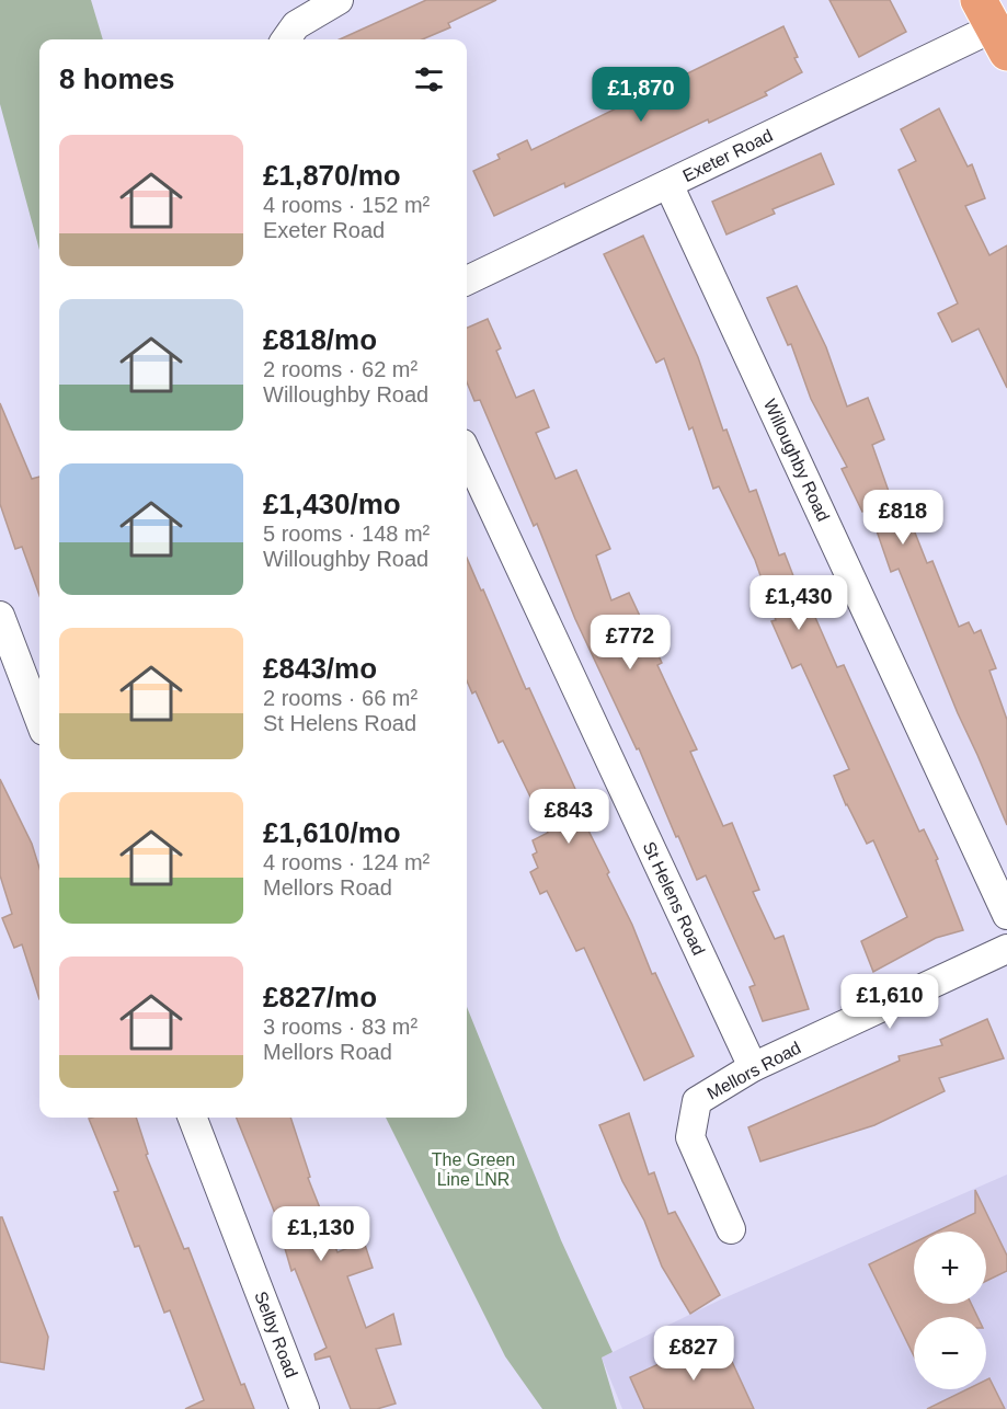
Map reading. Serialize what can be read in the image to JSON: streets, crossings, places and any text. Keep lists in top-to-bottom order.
{
  "streets": {
    "street": [
      "Exeter Road",
      "Willoughby Road",
      "St Helens Road",
      "Mellors Road",
      "Selby Road"
    ]
  },
  "crossings": [
    ["Exeter Road", "Willoughby Road"],
    ["St Helens Road", "Mellors Road"]
  ],
  "parks": ["The Green Line LNR"],
  "page": {
    "heading": "8 homes",
    "price": [
      "£1,870",
      "£818",
      "£1,430",
      "£772",
      "£843",
      "£1,610",
      "£1,130",
      "£827"
    ],
    "list": [
      {
        "name": "£1,870/mo",
        "note": "4 rooms · 152 m² · Exeter Road"
      },
      {
        "name": "£818/mo",
        "note": "2 rooms · 62 m² · Willoughby Road"
      },
      {
        "name": "£1,430/mo",
        "note": "5 rooms · 148 m² · Willoughby Road"
      },
      {
        "name": "£843/mo",
        "note": "2 rooms · 66 m² · St Helens Road"
      },
      {
        "name": "£1,610/mo",
        "note": "4 rooms · 124 m² · Mellors Road"
      },
      {
        "name": "£827/mo",
        "note": "3 rooms · 83 m² · Mellors Road"
      }
    ],
    "map_buttons": ["+", "−"]
  }
}
